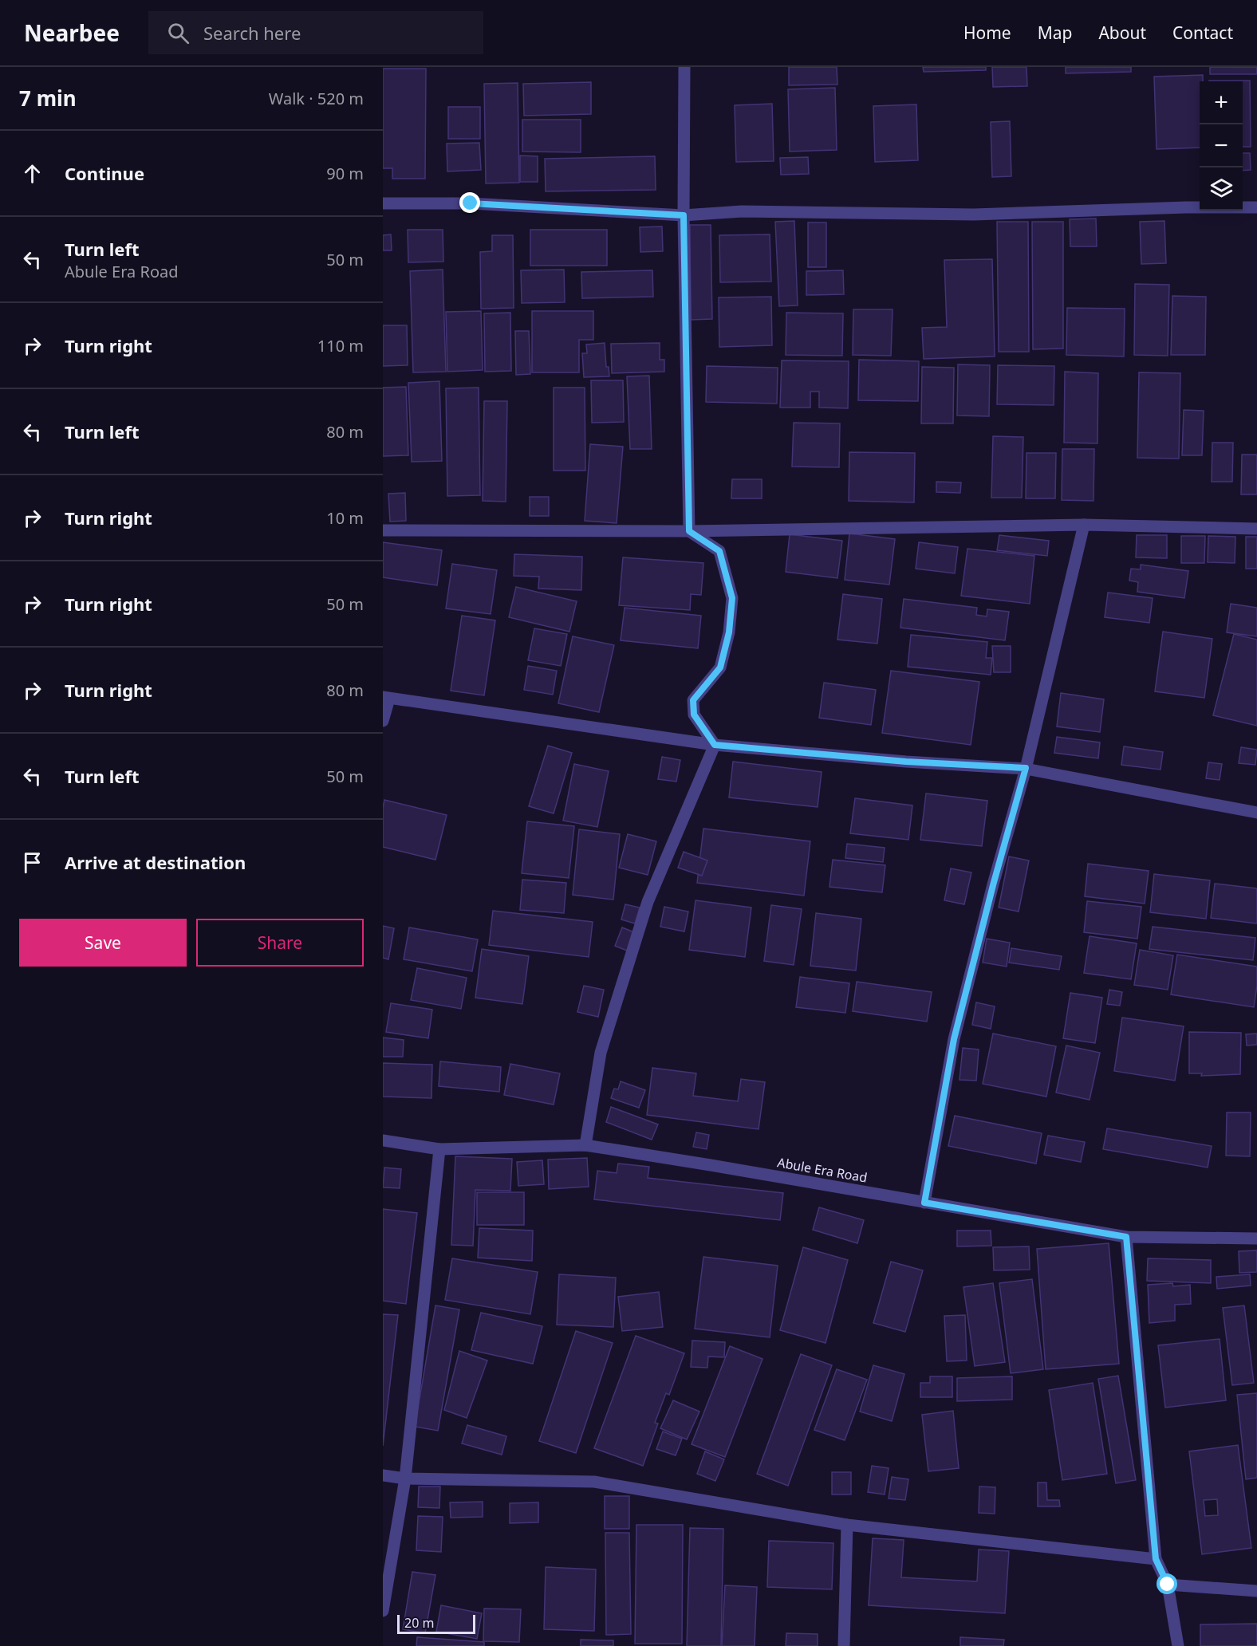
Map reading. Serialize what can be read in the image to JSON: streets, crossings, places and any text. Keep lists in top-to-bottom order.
{
  "streets": {
    "street": ["Abule Era Road"]
  },
  "scale_bar": "20 m",
  "page": {
    "header": "Nearbee",
    "search": "Search here",
    "nav": [
      "Home",
      "Map",
      "About",
      "Contact"
    ],
    "heading": ["7 min", "Walk · 520 m"],
    "map_buttons": ["+", "−"],
    "list": [
      ["Continue", "90 m"],
      ["Turn left", "Abule Era Road", "50 m"],
      ["Turn right", "110 m"],
      ["Turn left", "80 m"],
      ["Turn right", "10 m"],
      ["Turn right", "50 m"],
      ["Turn right", "80 m"],
      ["Turn left", "50 m"],
      "Arrive at destination"
    ],
    "buttons": ["Save", "Share"],
    "scale": "20 m"
  }
}
